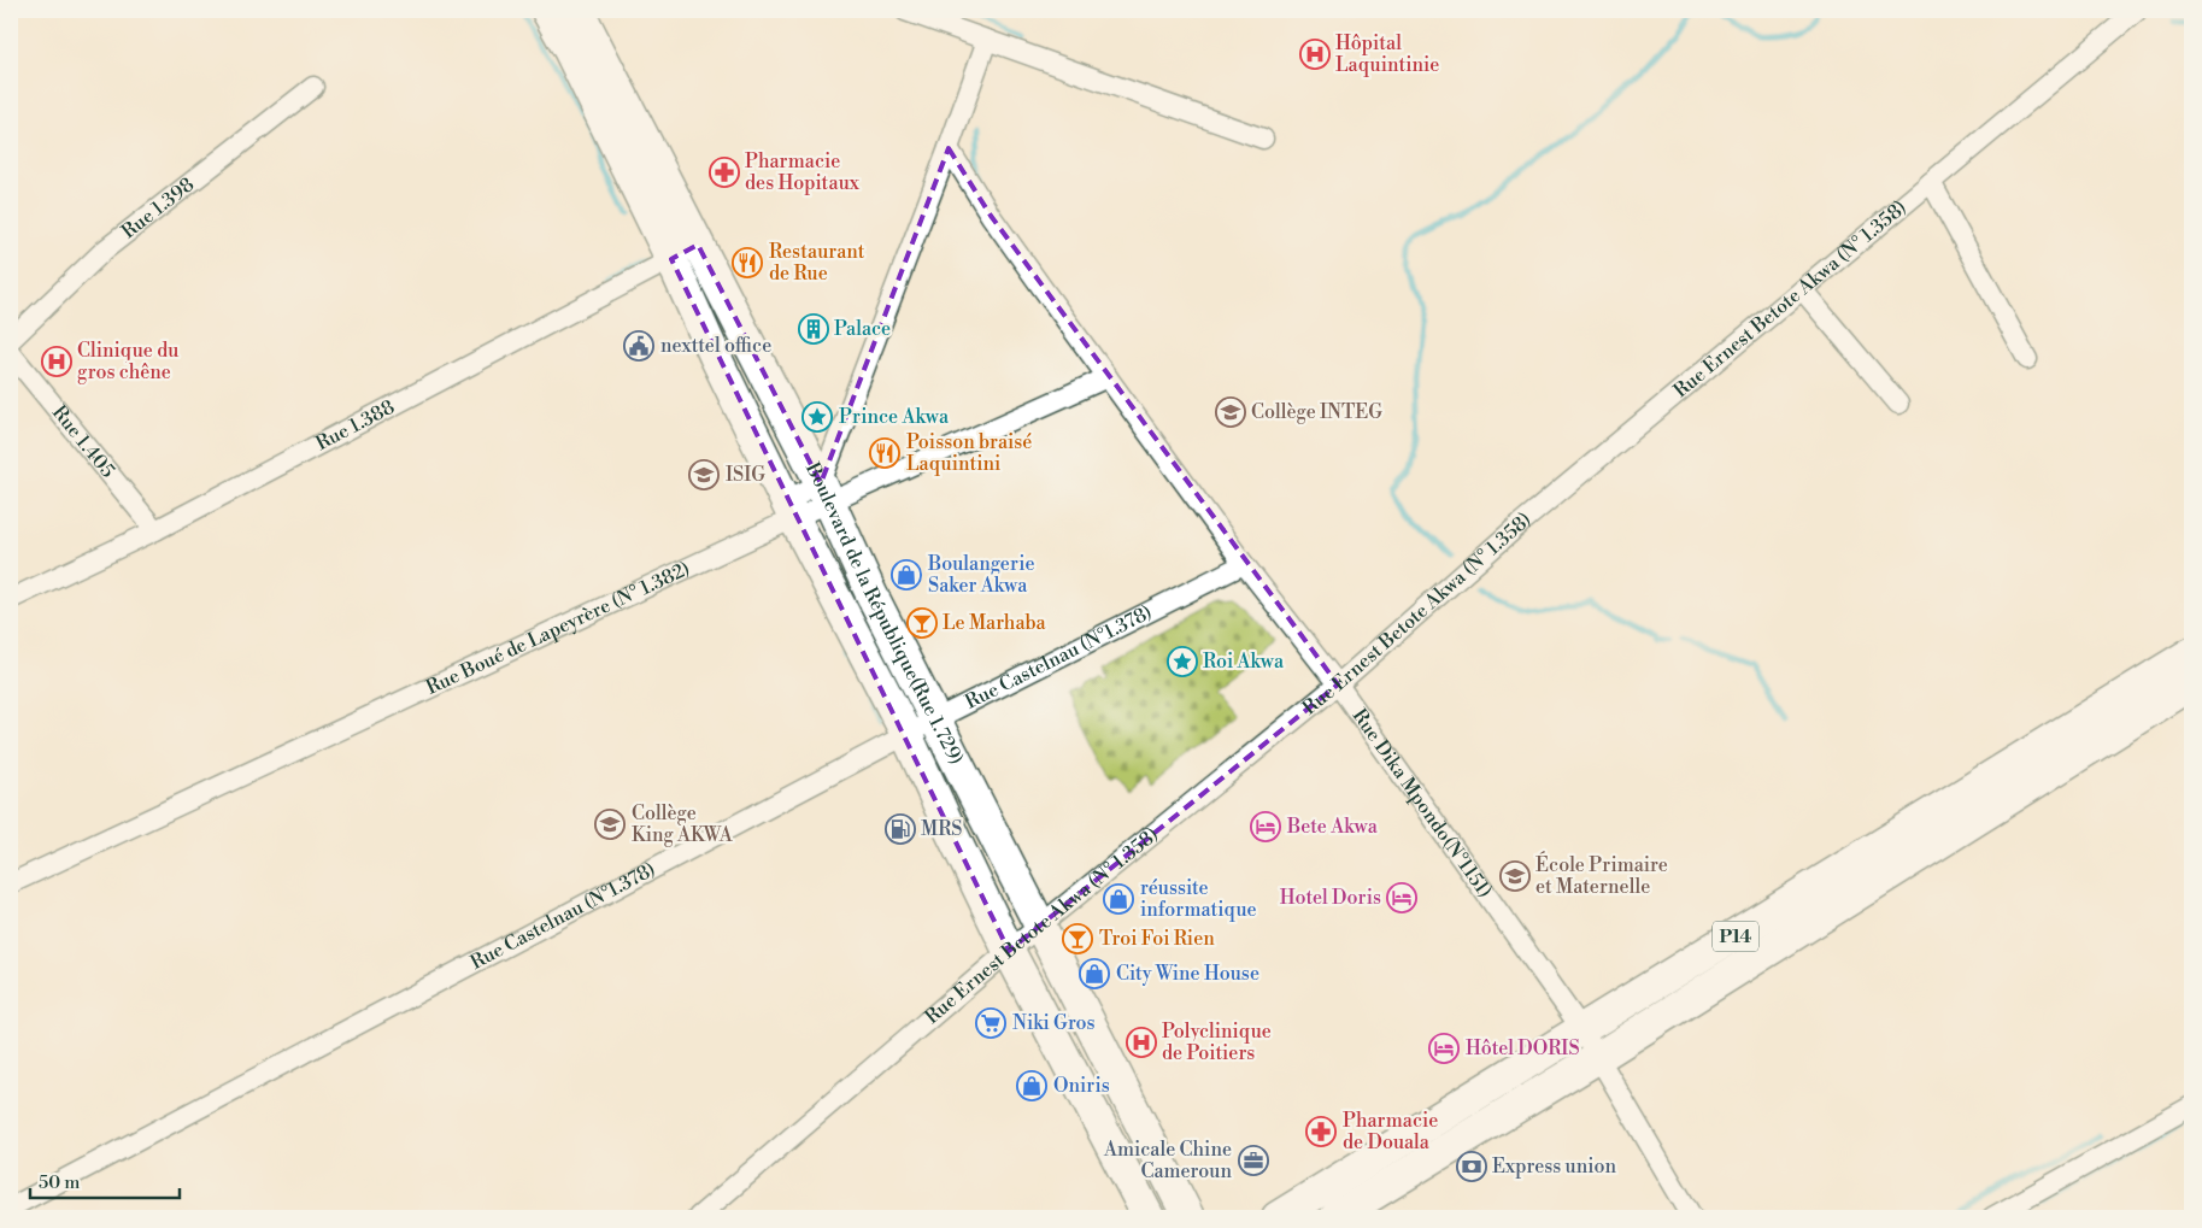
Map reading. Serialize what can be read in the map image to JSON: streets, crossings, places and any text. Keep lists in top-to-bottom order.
{
  "streets": {
    "main road": ["Boulevard de la République(Rue 1.729)", "P14"],
    "street": [
      "Rue 1.398",
      "Rue Ernest Betote Akwa (N° 1.358)",
      "Rue 1.388",
      "Rue 1.405",
      "Rue Boué de Lapeyrère (N° 1.382)",
      "Rue Castelnau (N°1.378)",
      "Rue Dika Mpondo(N°1151)"
    ]
  },
  "crossings": [
    ["Rue Ernest Betote Akwa (N° 1.358)", "Boulevard de la République(Rue 1.729)"],
    ["Rue Ernest Betote Akwa (N° 1.358)", "Rue Dika Mpondo(N°1151)"],
    ["Rue 1.388", "Rue 1.405"],
    ["Rue 1.388", "Boulevard de la République(Rue 1.729)"],
    ["Boulevard de la République(Rue 1.729)", "Rue Boué de Lapeyrère (N° 1.382)"],
    ["Boulevard de la République(Rue 1.729)", "Rue Castelnau (N°1.378)"],
    ["Rue Castelnau (N°1.378)", "Rue Dika Mpondo(N°1151)"],
    ["Rue Dika Mpondo(N°1151)", "P14"]
  ],
  "places": {
    "hospital": ["Hôpital Laquintinie", "Clinique du gros chêne", "Polyclinique de Poitiers"],
    "pharmacy": ["Pharmacie des Hopitaux", "Pharmacie de Douala"],
    "restaurant": ["Restaurant de Rue", "Poisson braisé Laquintini"],
    "building": ["Palace"],
    "public building": ["nexttel office"],
    "school or university": [
      "Collège INTEG",
      "ISIG",
      "Collège King AKWA",
      "École Primaire et Maternelle"
    ],
    "place": ["Prince Akwa", "Roi Akwa"],
    "shop": [
      "Boulangerie Saker Akwa",
      "réussite informatique",
      "City Wine House",
      "Oniris"
    ],
    "bar": ["Le Marhaba", "Troi Foi Rien"],
    "hotel": ["Bete Akwa", "Hotel Doris", "Hôtel DORIS"],
    "fuel station": ["MRS"],
    "supermarket": ["Niki Gros"],
    "office": ["Amicale Chine Cameroun"],
    "bank": ["Express union"]
  },
  "scale_bar": "50 m"
}
